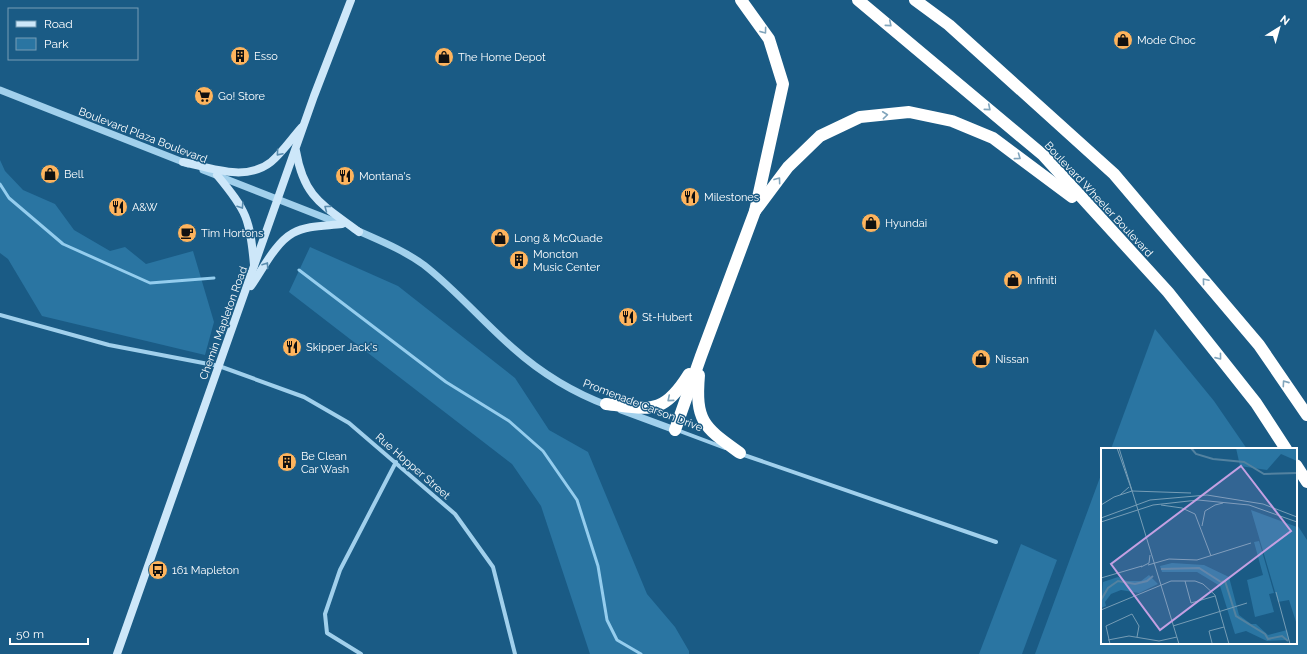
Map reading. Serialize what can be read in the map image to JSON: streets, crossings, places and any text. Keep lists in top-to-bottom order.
{
  "streets": {
    "highway": ["Boulevard Wheeler Boulevard"],
    "main road": ["Chemin Mapleton Road"],
    "street": ["Boulevard Plaza Boulevard", "Promenade Carson Drive", "Rue Hopper Street"]
  },
  "crossings": [
    ["Boulevard Plaza Boulevard", "Chemin Mapleton Road"],
    ["Boulevard Plaza Boulevard", "Promenade Carson Drive"],
    ["Chemin Mapleton Road", "Promenade Carson Drive"],
    ["Chemin Mapleton Road", "Rue Hopper Street"]
  ],
  "places": {
    "shop": [
      "Mode Choc",
      "The Home Depot",
      "Bell",
      "Hyundai",
      "Long & McQuade",
      "Infiniti",
      "Nissan"
    ],
    "building": ["Esso", "Moncton Music Center", "Be Clean Car Wash"],
    "supermarket": ["Go! Store"],
    "restaurant": [
      "Montana's",
      "Milestones",
      "A&W",
      "St-Hubert",
      "Skipper Jack's"
    ],
    "cafe": ["Tim Hortons"],
    "bus stop": ["161 Mapleton"]
  },
  "legend": ["Road", "Park"],
  "scale_bar": "50 m",
  "north": "top right"
}
